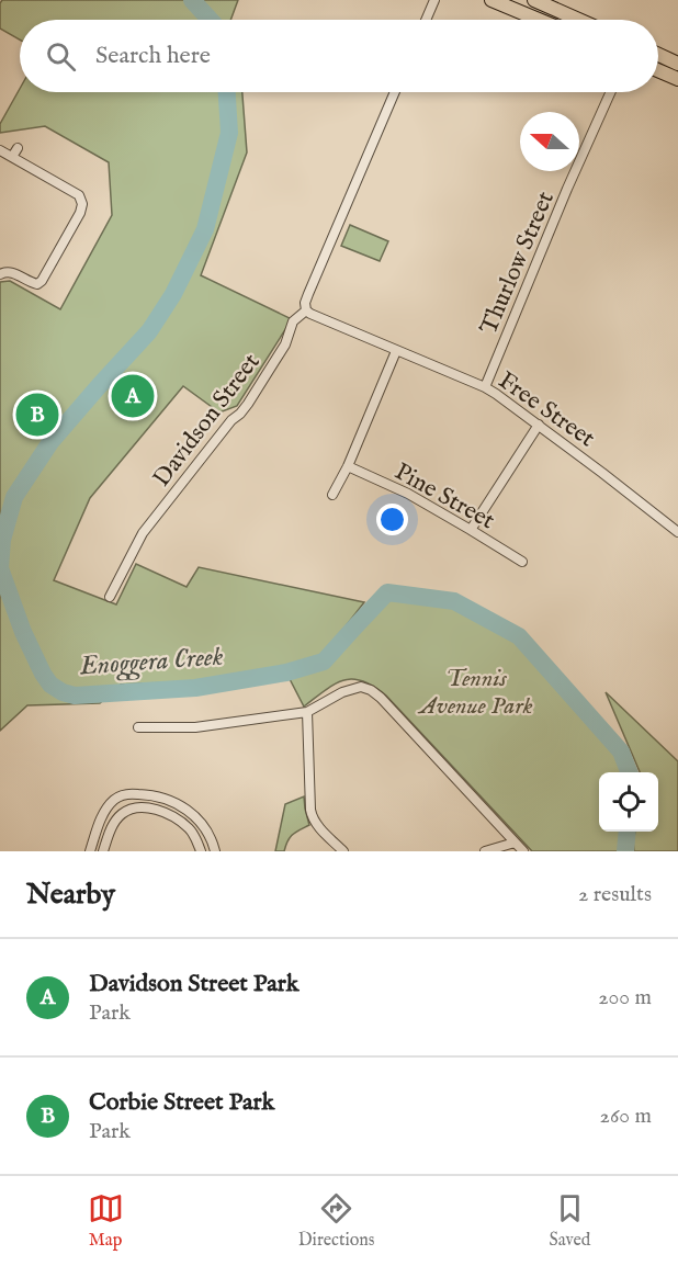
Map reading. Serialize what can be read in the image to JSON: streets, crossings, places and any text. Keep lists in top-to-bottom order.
{
  "streets": {
    "street": [
      "Thurlow Street",
      "Free Street",
      "Davidson Street",
      "Pine Street"
    ]
  },
  "crossings": [
    ["Thurlow Street", "Free Street"],
    ["Free Street", "Davidson Street"]
  ],
  "water": ["Enoggera Creek"],
  "parks": ["Tennis Avenue Park"],
  "north": "left",
  "page": {
    "search": "Search here",
    "pins": ["A", "B"],
    "heading": ["Nearby", "2 results"],
    "list": [
      {
        "mark": "A",
        "name": "Davidson Street Park",
        "note": "Park",
        "value": "200 m"
      },
      {
        "mark": "B",
        "name": "Corbie Street Park",
        "note": "Park",
        "value": "260 m"
      }
    ],
    "nav": ["Map", "Directions", "Saved"]
  }
}
